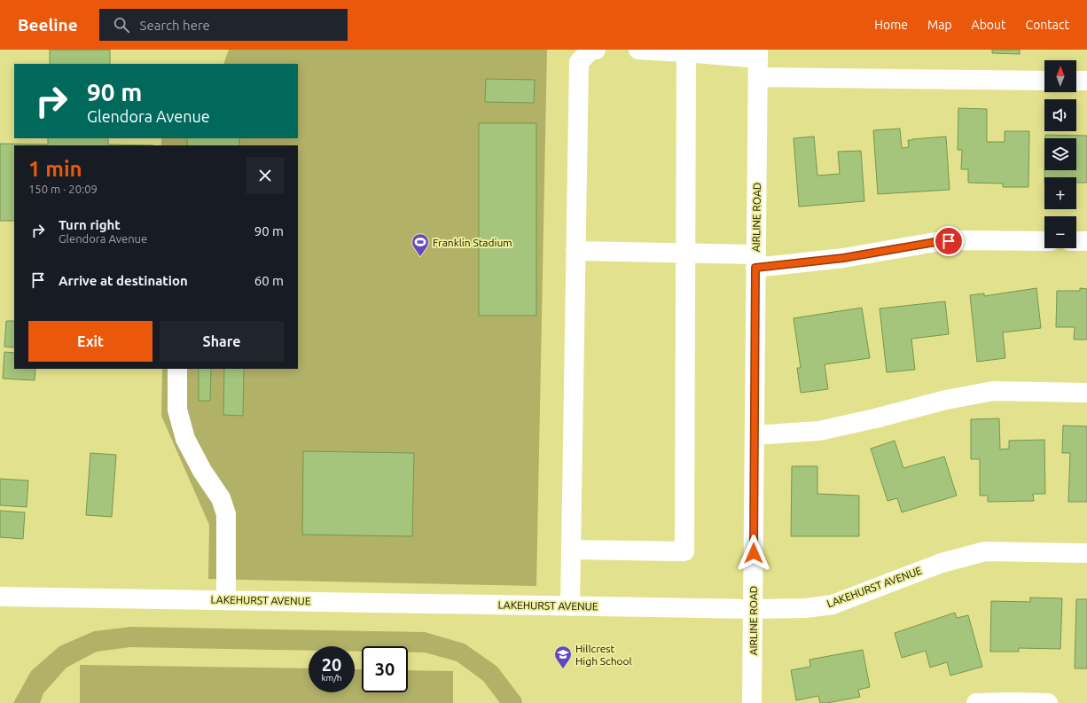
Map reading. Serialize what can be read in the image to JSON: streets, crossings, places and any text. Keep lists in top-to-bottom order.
{
  "streets": {
    "street": ["AIRLINE ROAD", "LAKEHURST AVENUE"]
  },
  "crossings": [
    ["AIRLINE ROAD", "LAKEHURST AVENUE"]
  ],
  "places": {
    "sports": ["Franklin Stadium"],
    "school or university": ["Hillcrest High School"]
  },
  "north": "top",
  "page": {
    "header": "Beeline",
    "search": "Search here",
    "nav": [
      "Home",
      "Map",
      "About",
      "Contact"
    ],
    "map_buttons": ["+", "−"],
    "turn": ["90 m", "Glendora Avenue"],
    "heading": ["1 min", "150 m · 20:09"],
    "list": [
      {
        "name": "Turn right",
        "note": "Glendora Avenue",
        "value": "90 m"
      },
      {
        "name": "Arrive at destination",
        "value": "60 m"
      }
    ],
    "buttons": ["Exit", "Share"],
    "speed": "20 km/h",
    "limit": "30"
  }
}
